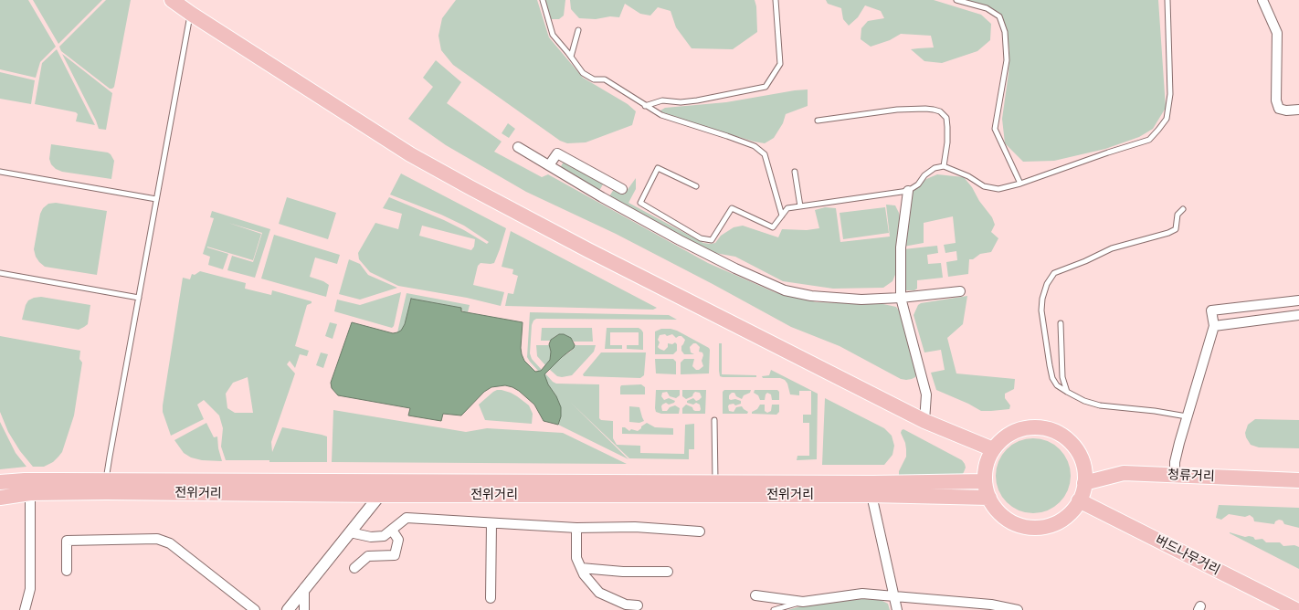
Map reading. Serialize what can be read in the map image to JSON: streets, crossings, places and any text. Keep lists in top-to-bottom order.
{
  "streets": {
    "main road": ["청류거리", "전위거리", "버드나무거리"]
  },
  "crossings": [
    ["청류거리", "전위거리"],
    ["청류거리", "버드나무거리"],
    ["전위거리", "버드나무거리"]
  ]
}
